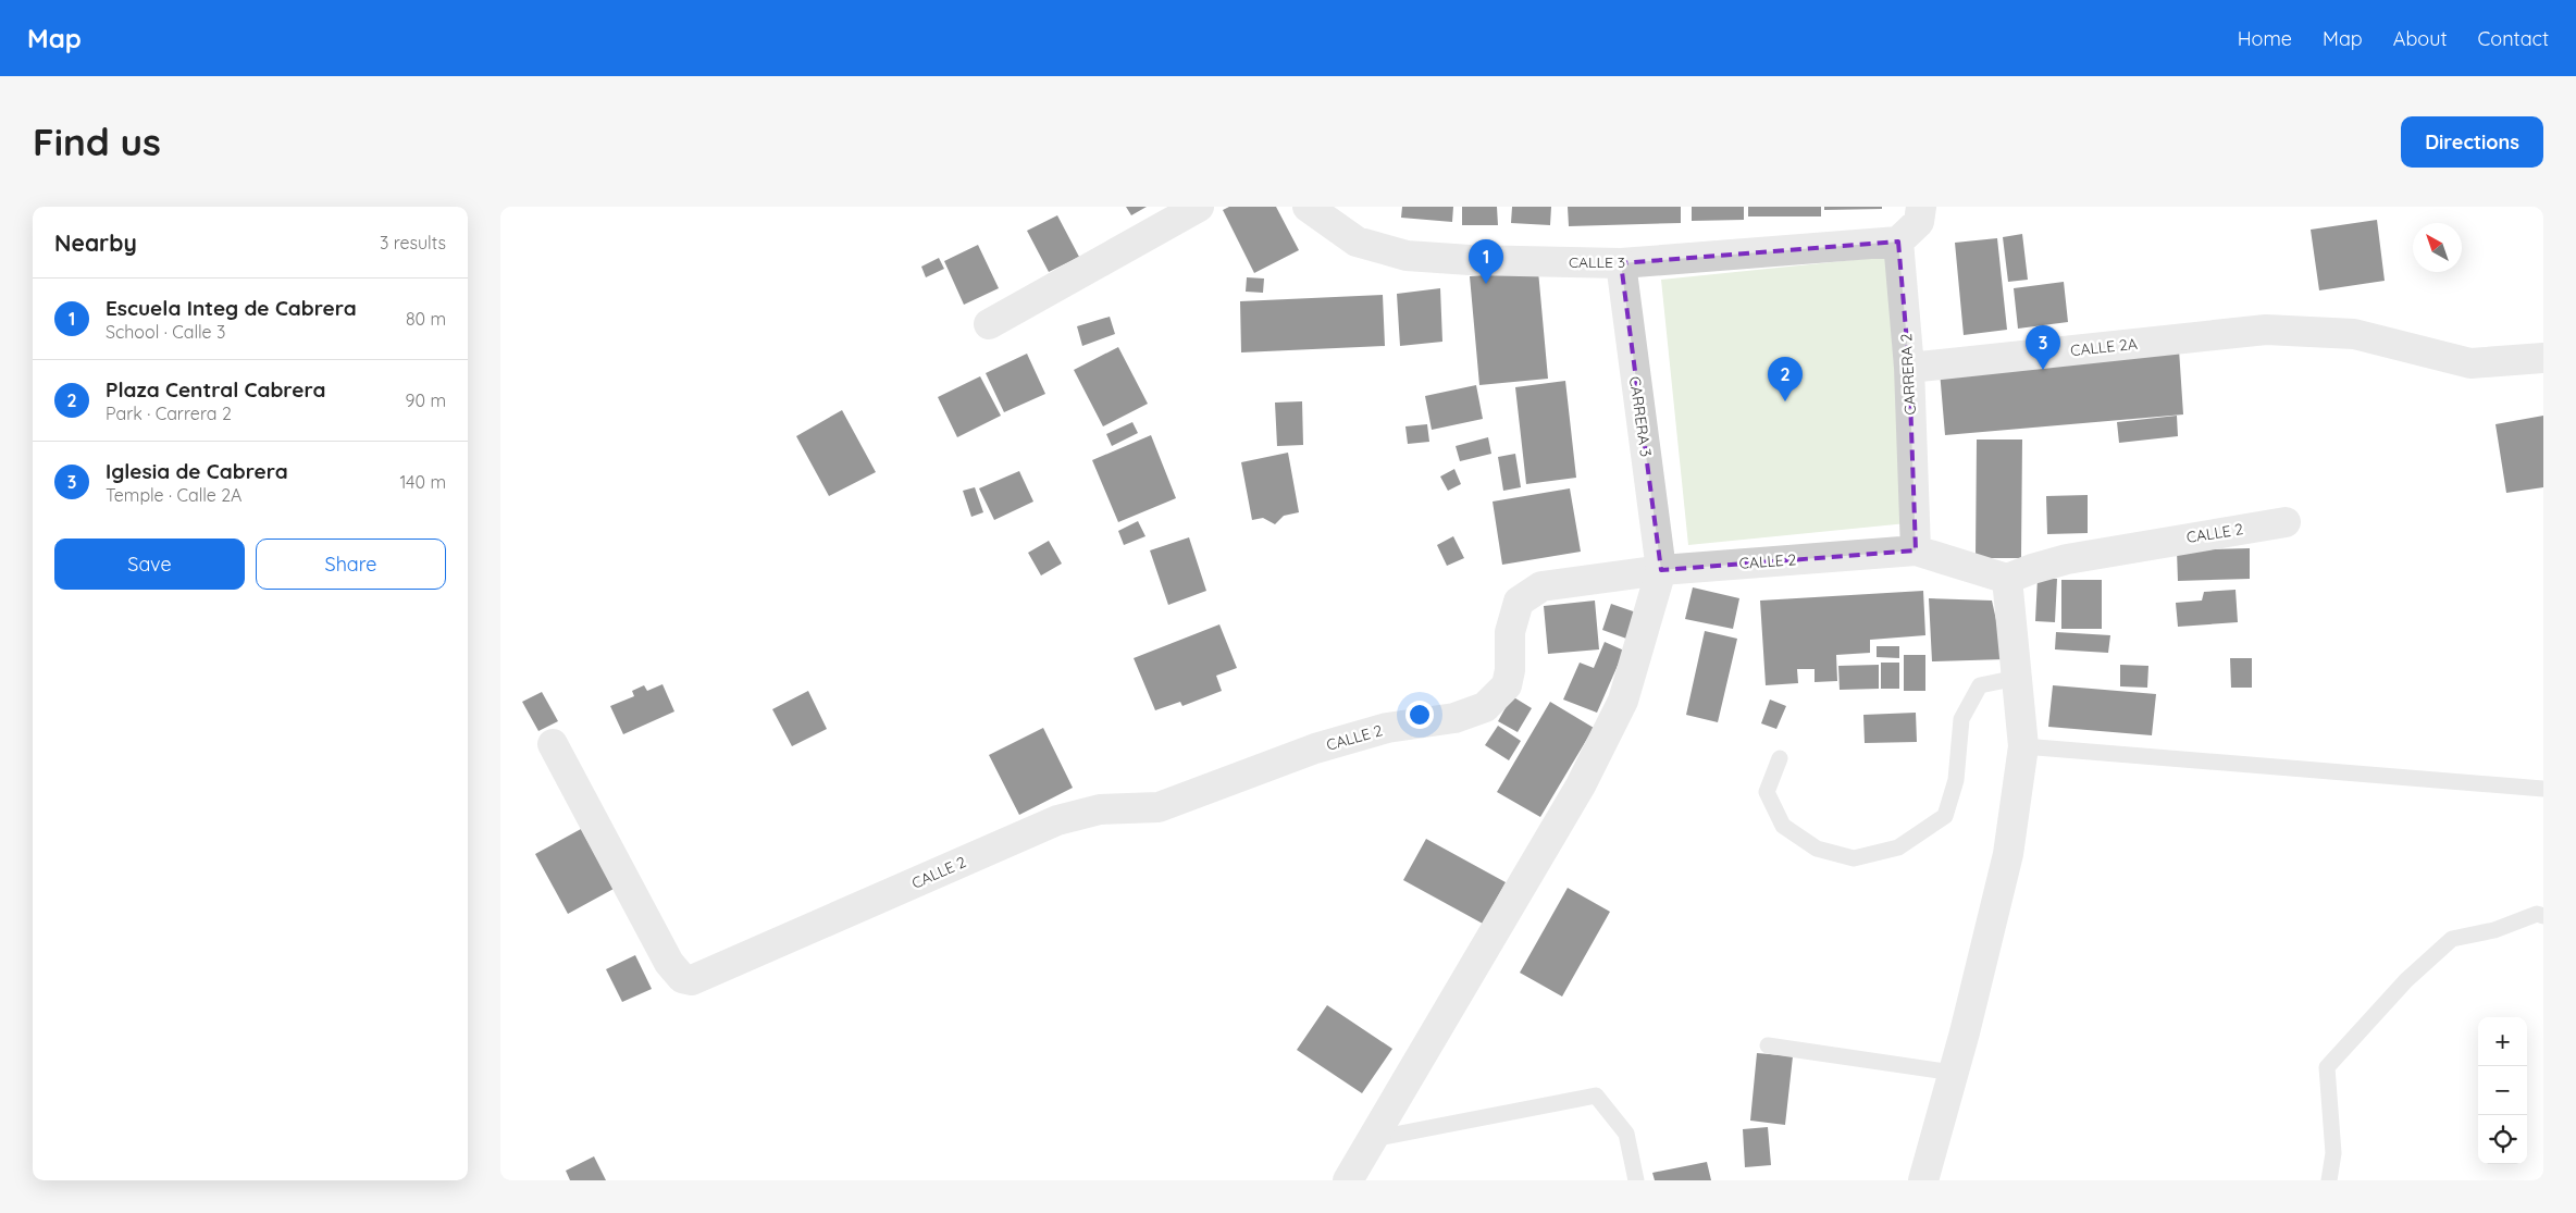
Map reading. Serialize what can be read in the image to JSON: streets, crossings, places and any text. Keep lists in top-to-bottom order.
{
  "streets": {
    "street": [
      "CALLE 3",
      "CALLE 2A",
      "CARRERA 2",
      "CARRERA 3",
      "CALLE 2"
    ]
  },
  "crossings": [
    ["CALLE 3", "CARRERA 2"],
    ["CALLE 3", "CARRERA 3"],
    ["CALLE 2A", "CARRERA 2"],
    ["CARRERA 2", "CALLE 2"],
    ["CARRERA 3", "CALLE 2"]
  ],
  "north": "top left",
  "page": {
    "header": "Map",
    "nav": [
      "Home",
      "Map",
      "About",
      "Contact"
    ],
    "buttons": [
      "Directions",
      ["Save", "Share"]
    ],
    "title": "Find us",
    "heading": ["Nearby", "3 results"],
    "pins": ["1", "3", "2"],
    "list": [
      {
        "mark": "1",
        "name": "Escuela Integ de Cabrera",
        "note": "School · Calle 3",
        "value": "80 m"
      },
      {
        "mark": "2",
        "name": "Plaza Central Cabrera",
        "note": "Park · Carrera 2",
        "value": "90 m"
      },
      {
        "mark": "3",
        "name": "Iglesia de Cabrera",
        "note": "Temple · Calle 2A",
        "value": "140 m"
      }
    ],
    "map_buttons": ["+", "−"]
  }
}
